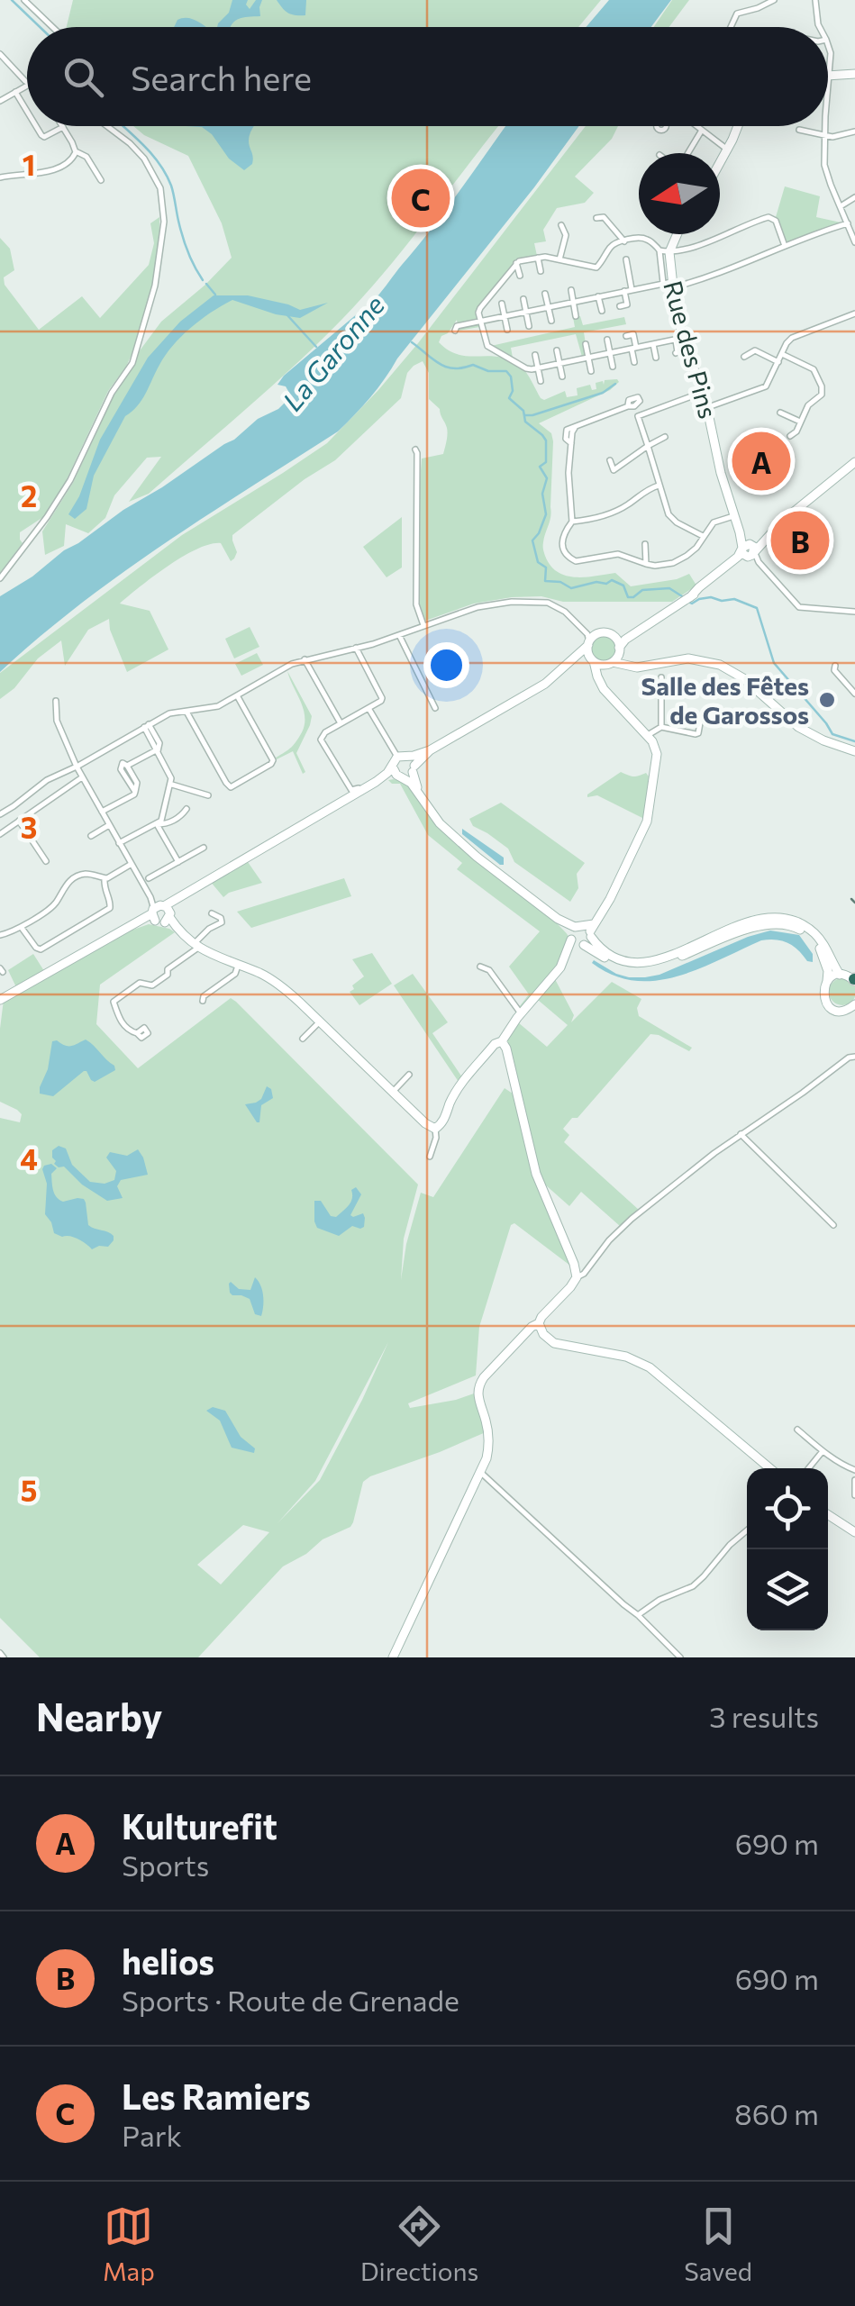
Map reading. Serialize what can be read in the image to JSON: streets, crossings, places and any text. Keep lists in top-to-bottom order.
{
  "streets": {
    "street": ["Rue des Pins"]
  },
  "water": ["La Garonne"],
  "places": ["Salle des Fêtes de Garossos"],
  "north": "left",
  "page": {
    "search": "Search here",
    "pins": ["C", "A", "B"],
    "heading": ["Nearby", "3 results"],
    "list": [
      {
        "mark": "A",
        "name": "Kulturefit",
        "note": "Sports",
        "value": "690 m"
      },
      {
        "mark": "B",
        "name": "helios",
        "note": "Sports · Route de Grenade",
        "value": "690 m"
      },
      {
        "mark": "C",
        "name": "Les Ramiers",
        "note": "Park",
        "value": "860 m"
      }
    ],
    "nav": ["Map", "Directions", "Saved"]
  },
  "grid": {
    "rows": [
      "1",
      "2",
      "3",
      "4",
      "5"
    ]
  }
}
